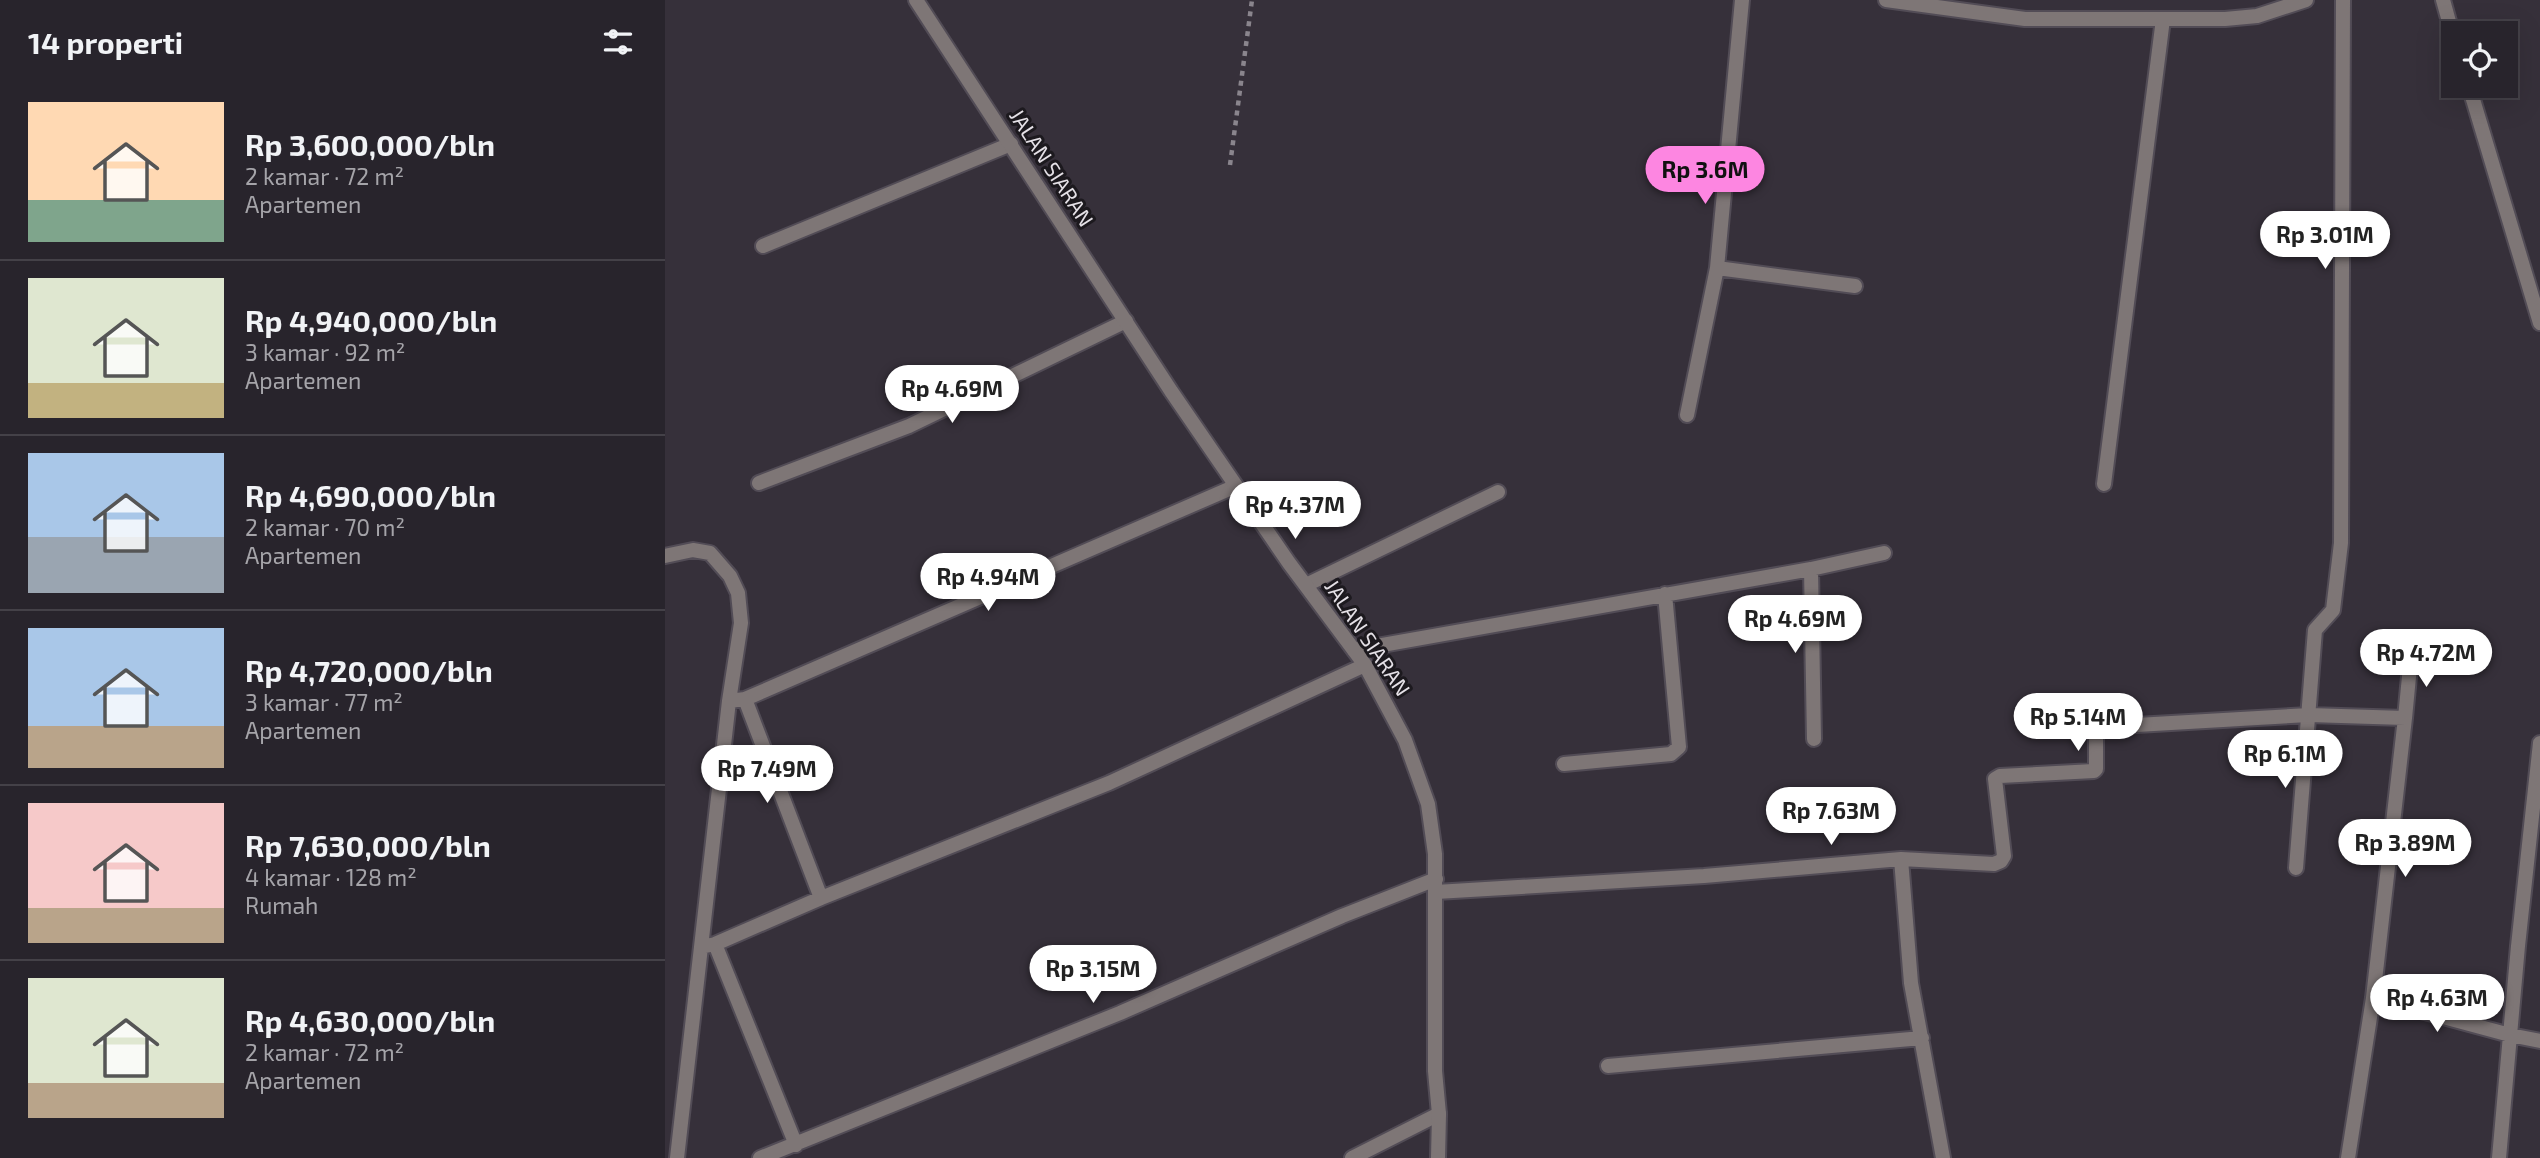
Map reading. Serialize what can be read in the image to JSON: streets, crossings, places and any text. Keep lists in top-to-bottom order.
{
  "streets": {
    "street": ["JALAN SIARAN"]
  },
  "page": {
    "heading": "14 properti",
    "list": [
      {
        "name": "Rp 3,600,000/bln",
        "note": "2 kamar · 72 m² · Apartemen"
      },
      {
        "name": "Rp 4,940,000/bln",
        "note": "3 kamar · 92 m² · Apartemen"
      },
      {
        "name": "Rp 4,690,000/bln",
        "note": "2 kamar · 70 m² · Apartemen"
      },
      {
        "name": "Rp 4,720,000/bln",
        "note": "3 kamar · 77 m² · Apartemen"
      },
      {
        "name": "Rp 7,630,000/bln",
        "note": "4 kamar · 128 m² · Rumah"
      },
      {
        "name": "Rp 4,630,000/bln",
        "note": "2 kamar · 72 m² · Apartemen"
      }
    ],
    "price": [
      "Rp 3.6M",
      "Rp 3.01M",
      "Rp 4.69M",
      "Rp 4.37M",
      "Rp 4.94M",
      "Rp 4.69M",
      "Rp 4.72M",
      "Rp 5.14M",
      "Rp 6.1M",
      "Rp 7.49M",
      "Rp 7.63M",
      "Rp 3.89M",
      "Rp 3.15M",
      "Rp 4.63M"
    ]
  }
}
